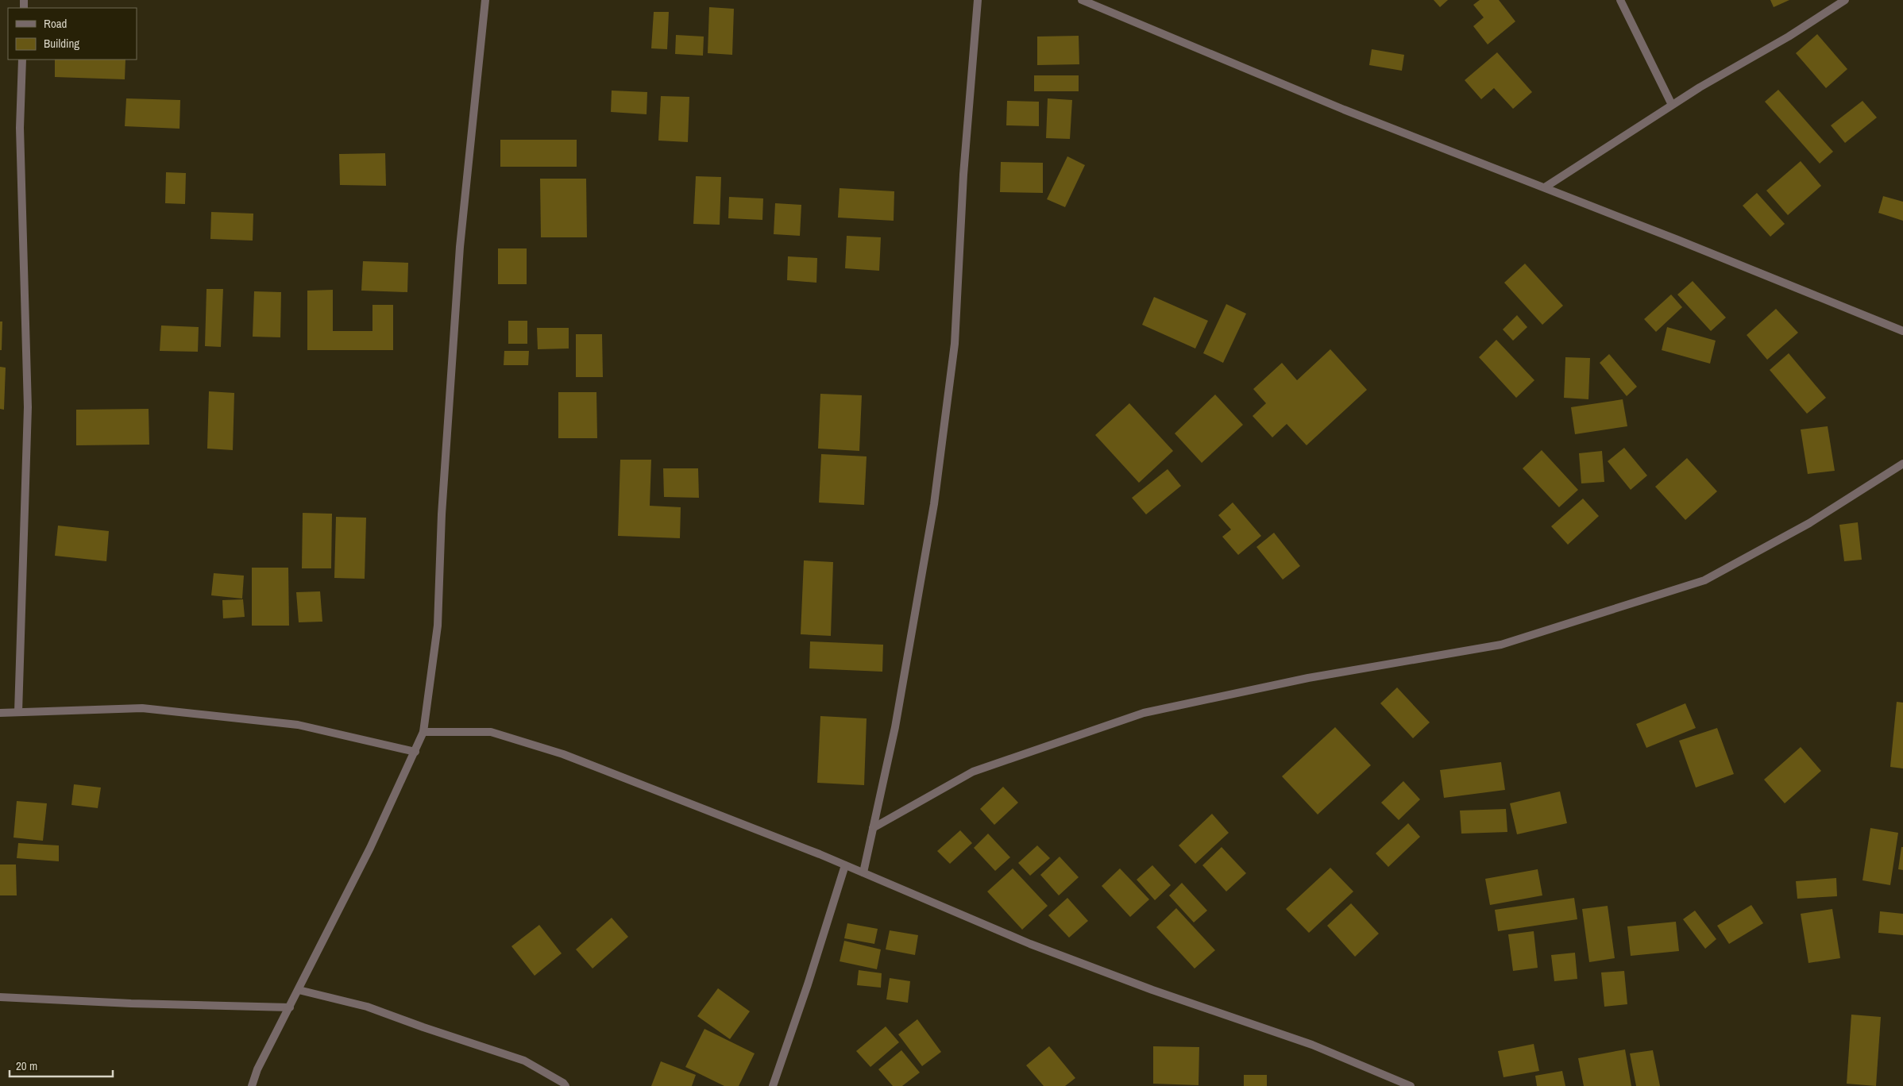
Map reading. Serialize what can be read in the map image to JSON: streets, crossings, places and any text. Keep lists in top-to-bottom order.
{
  "legend": ["Road", "Building"],
  "scale_bar": "20 m"
}
